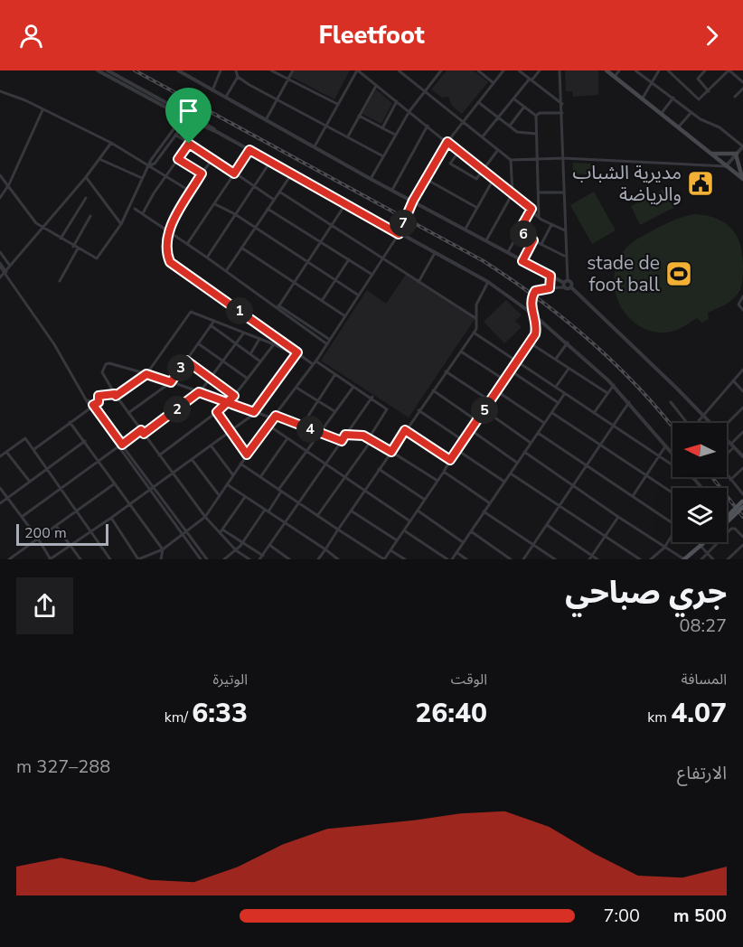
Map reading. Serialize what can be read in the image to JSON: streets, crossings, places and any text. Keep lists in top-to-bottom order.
{
  "places": {
    "public building": ["مديرية الشباب والرياضة"],
    "sports": ["stade de foot ball"]
  },
  "scale_bar": "200 m",
  "north": "left",
  "page": {
    "header": "Fleetfoot",
    "pins": [
      "7",
      "6",
      "1",
      "3",
      "2",
      "5",
      "4"
    ],
    "scale": "200 m",
    "heading": ["جري صباحي", "08:27"],
    "stats": [
      ["المسافة", "4.07 km"],
      ["الوقت", "26:40"],
      ["الوتيرة", "6:33 /km"]
    ],
    "chart": ["الارتفاع", "288–327 m"],
    "list": [
      {
        "name": "500 m",
        "note": "7:00"
      }
    ]
  }
}
